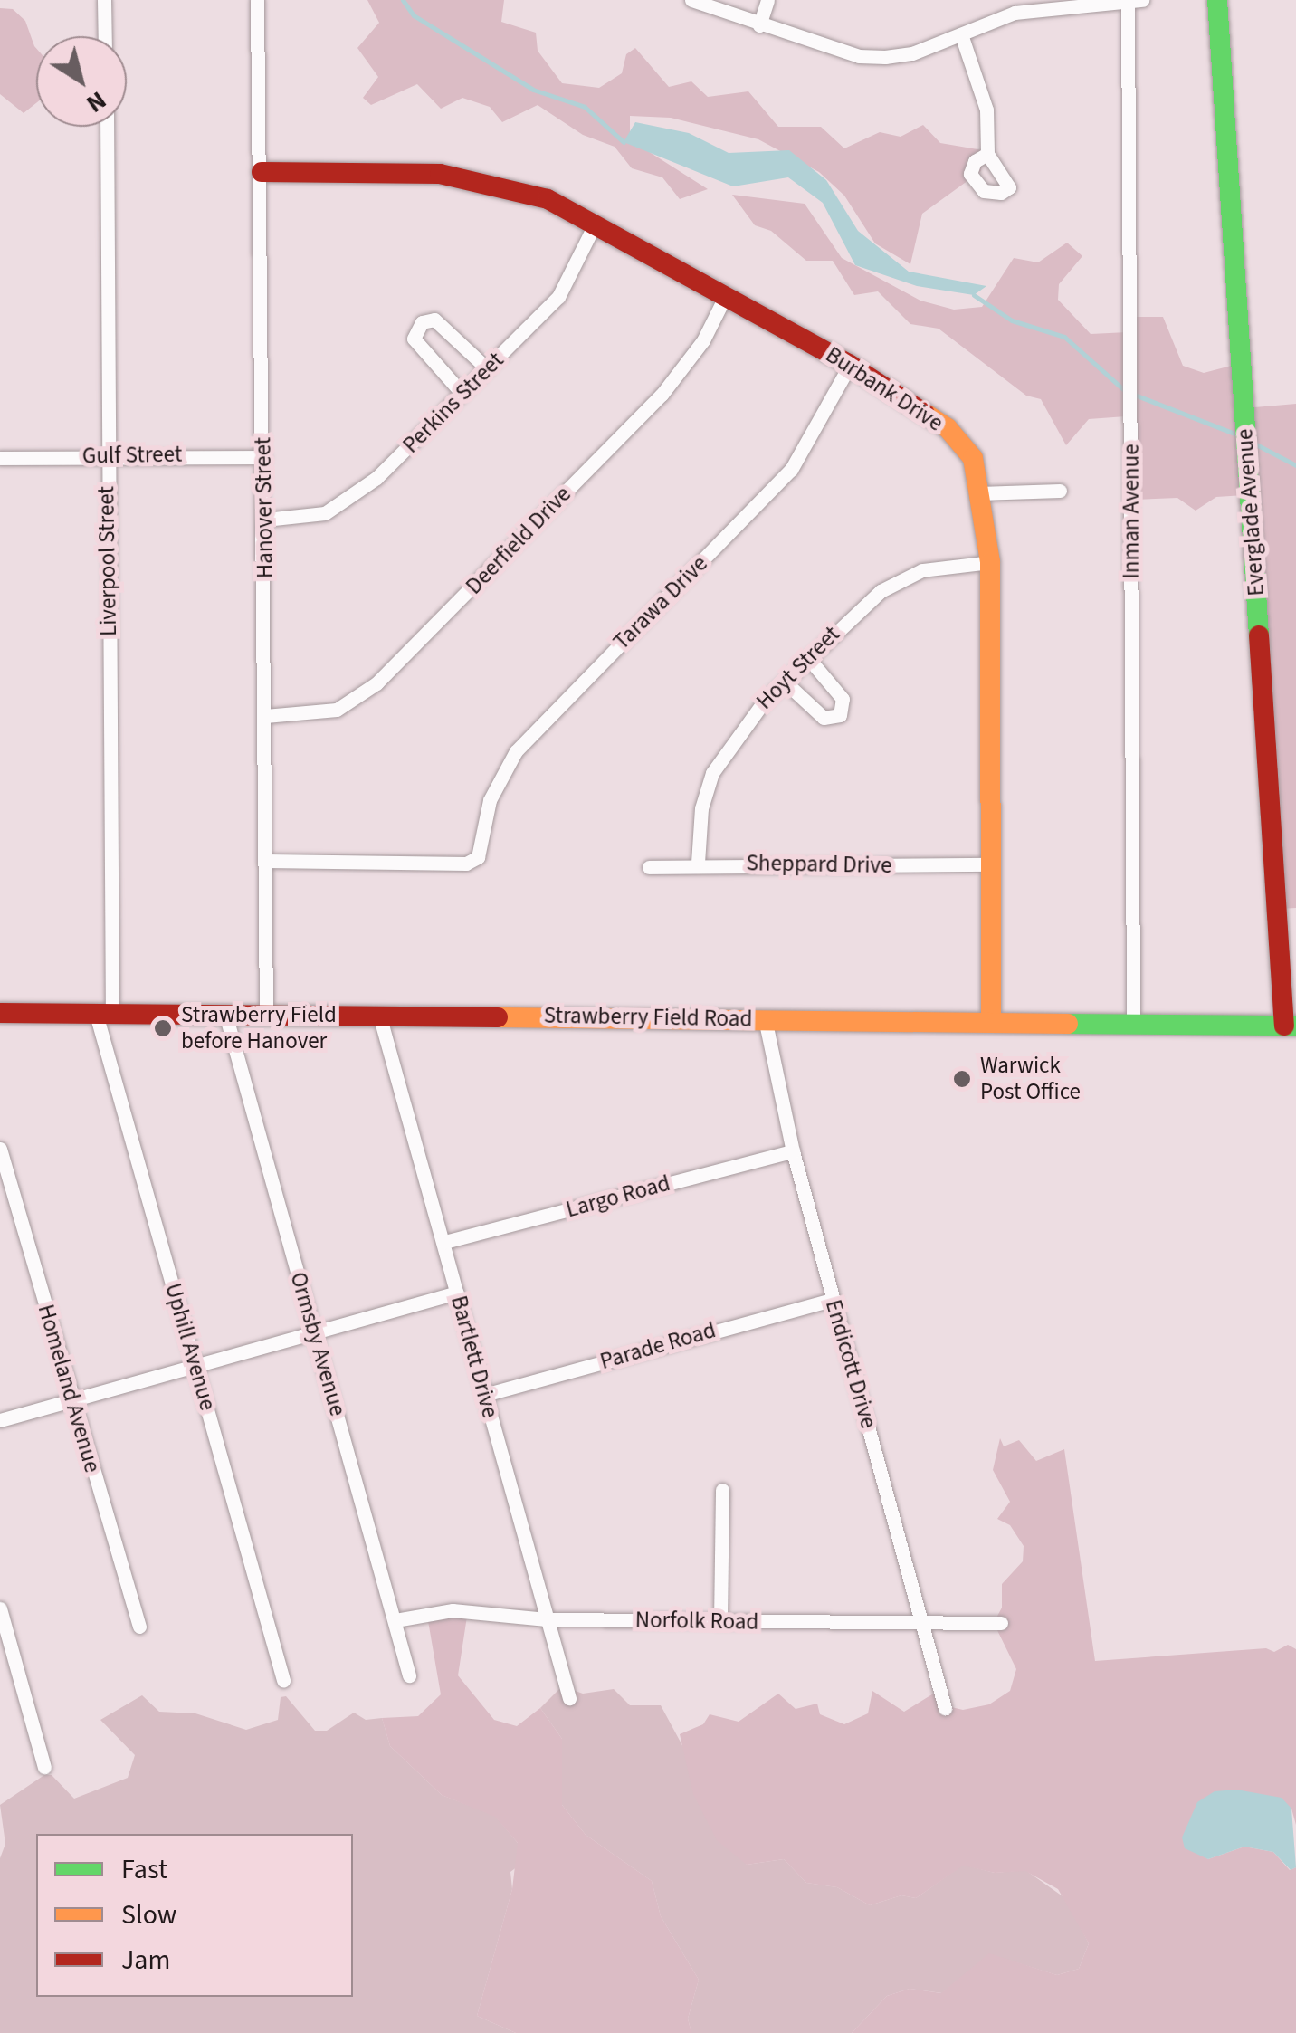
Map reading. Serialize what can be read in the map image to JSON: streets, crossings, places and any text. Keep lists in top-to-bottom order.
{
  "streets": {
    "street": [
      "Burbank Drive",
      "Perkins Street",
      "Gulf Street",
      "Hanover Street",
      "Inman Avenue",
      "Everglade Avenue",
      "Deerfield Drive",
      "Liverpool Street",
      "Tarawa Drive",
      "Hoyt Street",
      "Sheppard Drive",
      "Strawberry Field Road",
      "Largo Road",
      "Ormsby Avenue",
      "Parade Road",
      "Uphill Avenue",
      "Bartlett Drive",
      "Endicott Drive",
      "Homeland Avenue",
      "Norfolk Road"
    ]
  },
  "crossings": [
    ["Burbank Drive", "Perkins Street"],
    ["Burbank Drive", "Hanover Street"],
    ["Burbank Drive", "Deerfield Drive"],
    ["Burbank Drive", "Tarawa Drive"],
    ["Burbank Drive", "Hoyt Street"],
    ["Burbank Drive", "Sheppard Drive"],
    ["Burbank Drive", "Strawberry Field Road"],
    ["Perkins Street", "Hanover Street"],
    ["Gulf Street", "Hanover Street"],
    ["Gulf Street", "Liverpool Street"],
    ["Hanover Street", "Deerfield Drive"],
    ["Hanover Street", "Tarawa Drive"],
    ["Hanover Street", "Strawberry Field Road"],
    ["Inman Avenue", "Strawberry Field Road"],
    ["Everglade Avenue", "Strawberry Field Road"],
    ["Liverpool Street", "Strawberry Field Road"],
    ["Liverpool Street", "Uphill Avenue"],
    ["Hoyt Street", "Sheppard Drive"],
    ["Strawberry Field Road", "Ormsby Avenue"],
    ["Strawberry Field Road", "Uphill Avenue"],
    ["Strawberry Field Road", "Bartlett Drive"],
    ["Strawberry Field Road", "Endicott Drive"],
    ["Largo Road", "Bartlett Drive"],
    ["Largo Road", "Endicott Drive"],
    ["Ormsby Avenue", "Norfolk Road"],
    ["Parade Road", "Bartlett Drive"],
    ["Parade Road", "Endicott Drive"],
    ["Bartlett Drive", "Norfolk Road"],
    ["Endicott Drive", "Norfolk Road"]
  ],
  "places": ["Strawberry Field before Hanover", "Warwick Post Office"],
  "legend": ["Fast", "Slow", "Jam"],
  "north": "bottom right"
}
